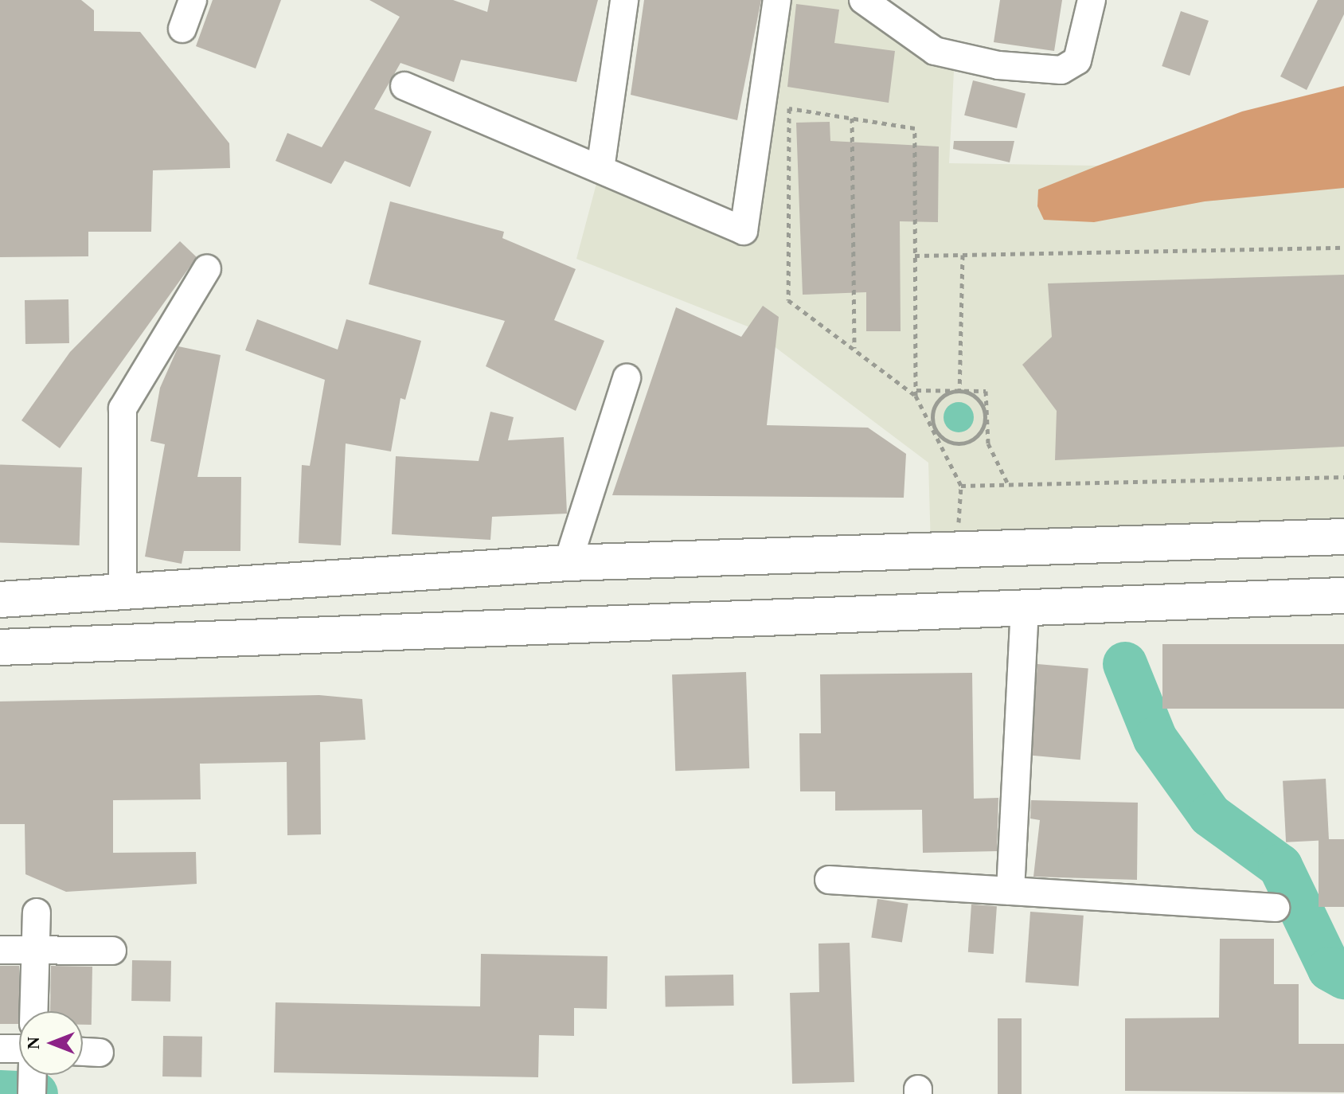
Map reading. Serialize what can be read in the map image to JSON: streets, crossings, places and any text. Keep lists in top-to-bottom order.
{
  "north": "left"
}
